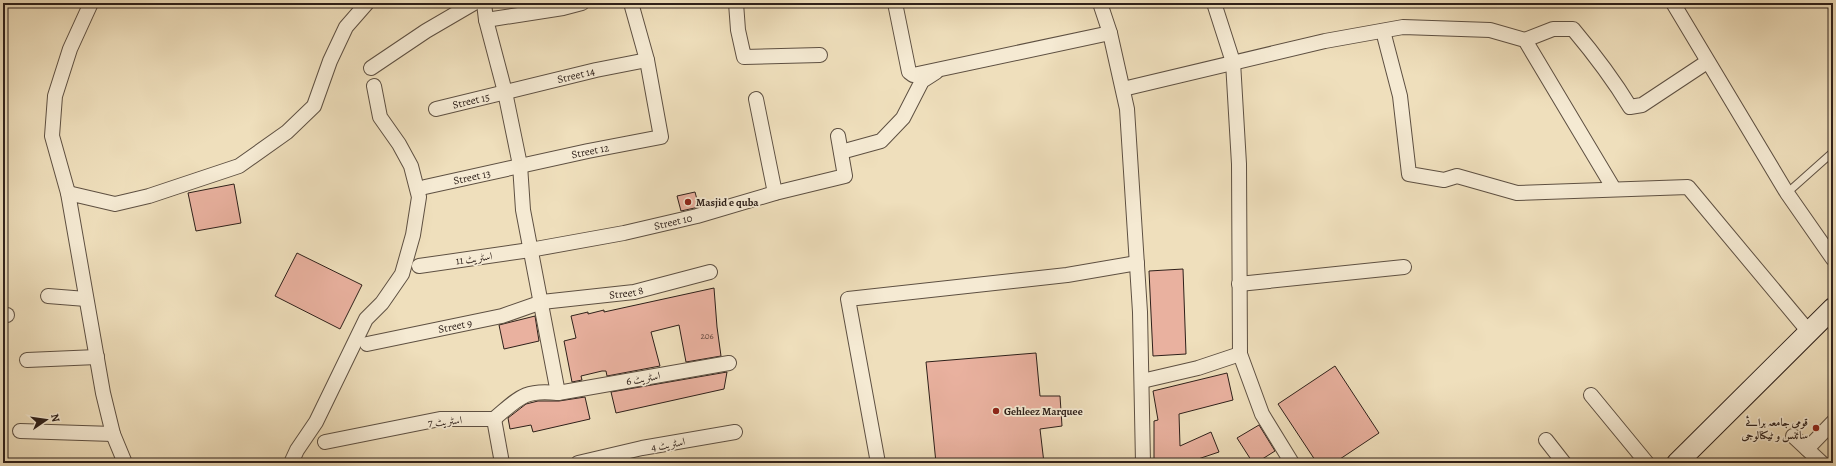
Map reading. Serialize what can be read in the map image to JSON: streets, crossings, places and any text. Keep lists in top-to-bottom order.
{
  "streets": {
    "street": [
      "Street 14",
      "Street 15",
      "Street 12",
      "Street 13",
      "Street 10",
      "اسٹریٹ 11",
      "Street 8",
      "Street 9",
      "اسٹریٹ 6",
      "اسٹریٹ 7",
      "اسٹریٹ 4"
    ]
  },
  "crossings": [
    ["Street 14", "Street 15"],
    ["Street 14", "Street 12"],
    ["Street 12", "Street 13"],
    ["Street 10", "اسٹریٹ 11"],
    ["Street 8", "Street 9"]
  ],
  "places": ["Masjid e quba", "Gehleez Marquee", "قومی جامعہ برائے سائنس و ٹیکنالوجی"],
  "house_numbers": ["206"],
  "north": "right"
}
